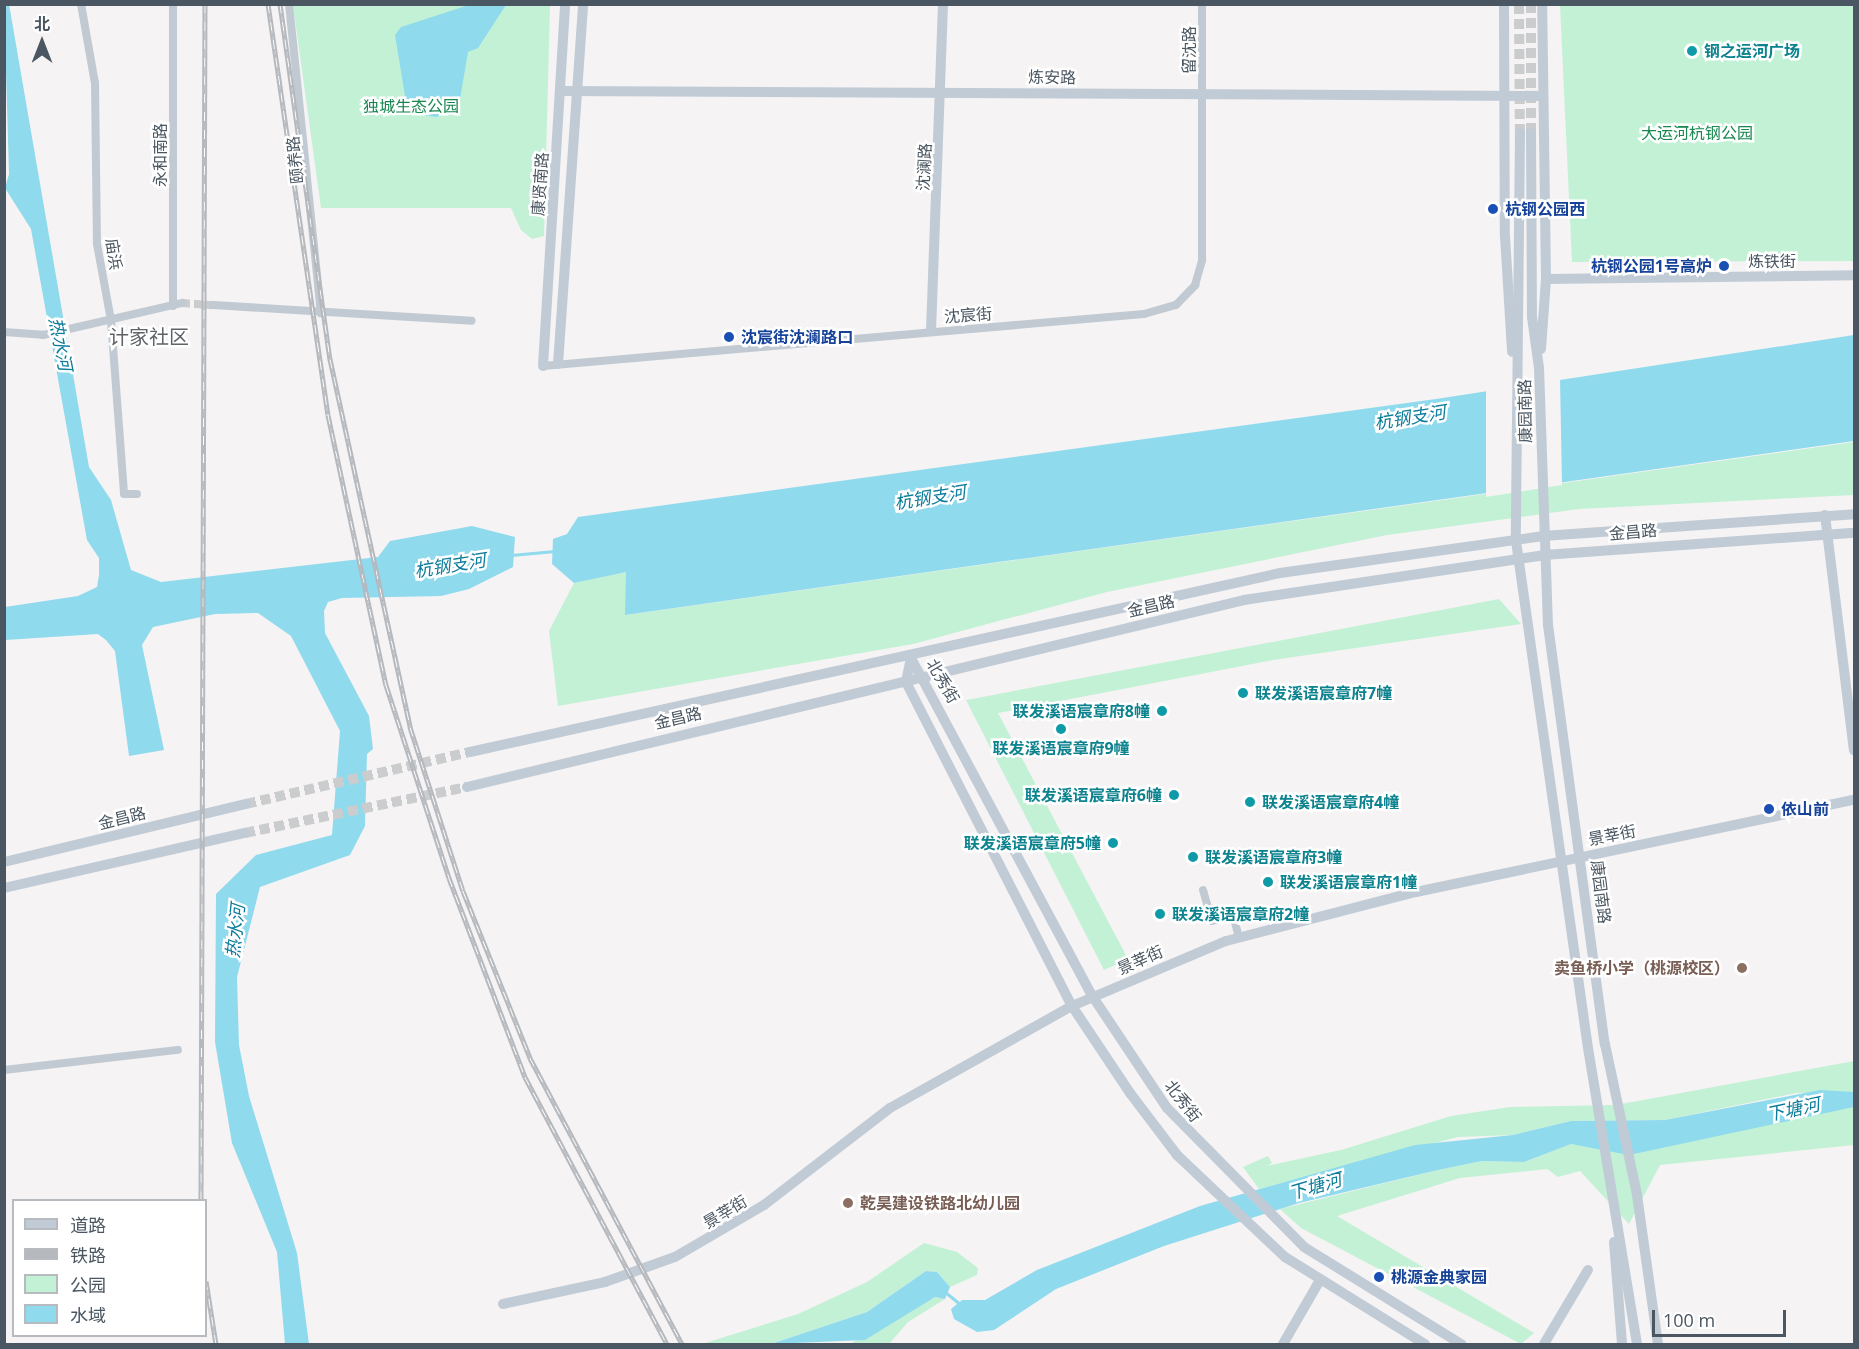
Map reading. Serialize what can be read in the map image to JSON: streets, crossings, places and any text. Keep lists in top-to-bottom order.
{
  "streets": {
    "main road": [
      "炼安路",
      "沈澜路",
      "康贤南路",
      "炼铁街",
      "康园南路",
      "金昌路",
      "北秀街",
      "景莘街"
    ],
    "street": [
      "留沈路",
      "永和南路",
      "颐养路",
      "庙浜",
      "沈宸街"
    ]
  },
  "crossings": [
    ["留沈路", "炼安路"],
    ["留沈路", "沈宸街"],
    ["炼安路", "沈澜路"],
    ["炼安路", "康贤南路"],
    ["炼安路", "沈宸街"],
    ["炼安路", "康园南路"],
    ["沈澜路", "沈宸街"],
    ["康贤南路", "沈宸街"],
    ["炼铁街", "康园南路"],
    ["康园南路", "金昌路"],
    ["康园南路", "景莘街"],
    ["金昌路", "北秀街"],
    ["北秀街", "景莘街"]
  ],
  "districts": ["计家社区"],
  "water": ["热水河", "杭钢支河", "下塘河"],
  "parks": ["独城生态公园", "大运河杭钢公园"],
  "places": [
    "钢之运河广场",
    "杭钢公园西",
    "杭钢公园1号高炉",
    "沈宸街沈澜路口",
    "联发溪语宸章府7幢",
    "联发溪语宸章府8幢",
    "联发溪语宸章府9幢",
    "联发溪语宸章府6幢",
    "联发溪语宸章府4幢",
    "依山前",
    "联发溪语宸章府5幢",
    "联发溪语宸章府3幢",
    "联发溪语宸章府1幢",
    "联发溪语宸章府2幢",
    "卖鱼桥小学（桃源校区）",
    "乾昊建设铁路北幼儿园",
    "桃源金典家园"
  ],
  "legend": [
    "道路",
    "铁路",
    "公园",
    "水域"
  ],
  "scale_bar": "100 m",
  "north": "top"
}
